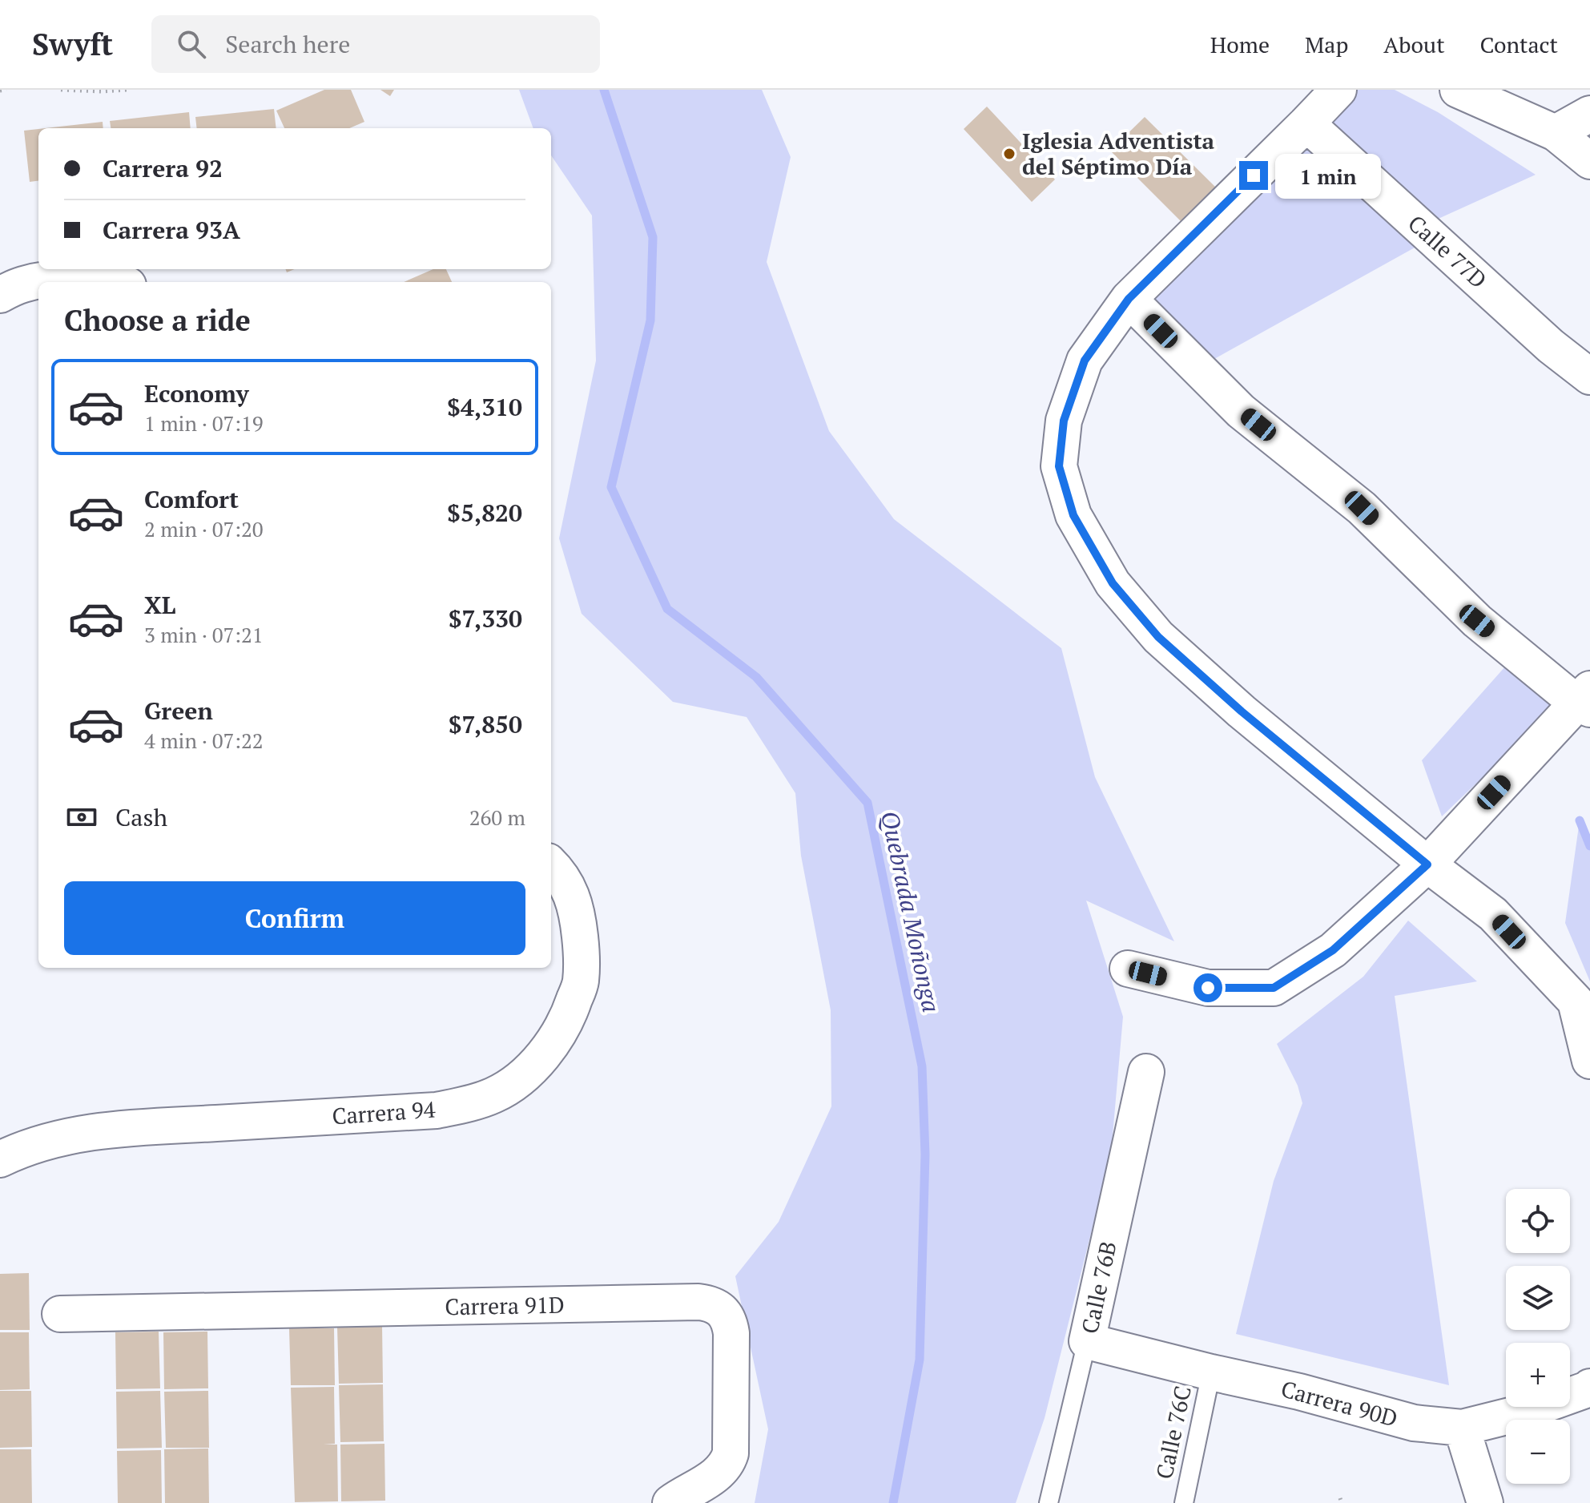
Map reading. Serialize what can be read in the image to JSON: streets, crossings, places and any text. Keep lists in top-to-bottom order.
{
  "streets": {
    "street": [
      "Calle 77D",
      "Carrera 94",
      "Calle 76B",
      "Carrera 91D",
      "Carrera 90D"
    ],
    "lane": ["Calle 76C"]
  },
  "crossings": [
    ["Calle 76B", "Carrera 90D"],
    ["Carrera 90D", "Calle 76C"]
  ],
  "water": ["Quebrada Moñonga"],
  "places": ["Iglesia Adventista del Séptimo Día"],
  "page": {
    "header": "Swyft",
    "search": "Search here",
    "nav": [
      "Home",
      "Map",
      "About",
      "Contact"
    ],
    "banner": ["Carrera 92", "Carrera 93A"],
    "bubble": "1 min",
    "heading": "Choose a ride",
    "list": [
      {
        "name": "Economy",
        "note": "1 min · 07:19",
        "value": "$4,310"
      },
      {
        "name": "Comfort",
        "note": "2 min · 07:20",
        "value": "$5,820"
      },
      {
        "name": "XL",
        "note": "3 min · 07:21",
        "value": "$7,330"
      },
      {
        "name": "Green",
        "note": "4 min · 07:22",
        "value": "$7,850"
      }
    ],
    "pay": ["Cash", "260 m"],
    "buttons": "Confirm",
    "map_buttons": ["+", "−"]
  }
}
